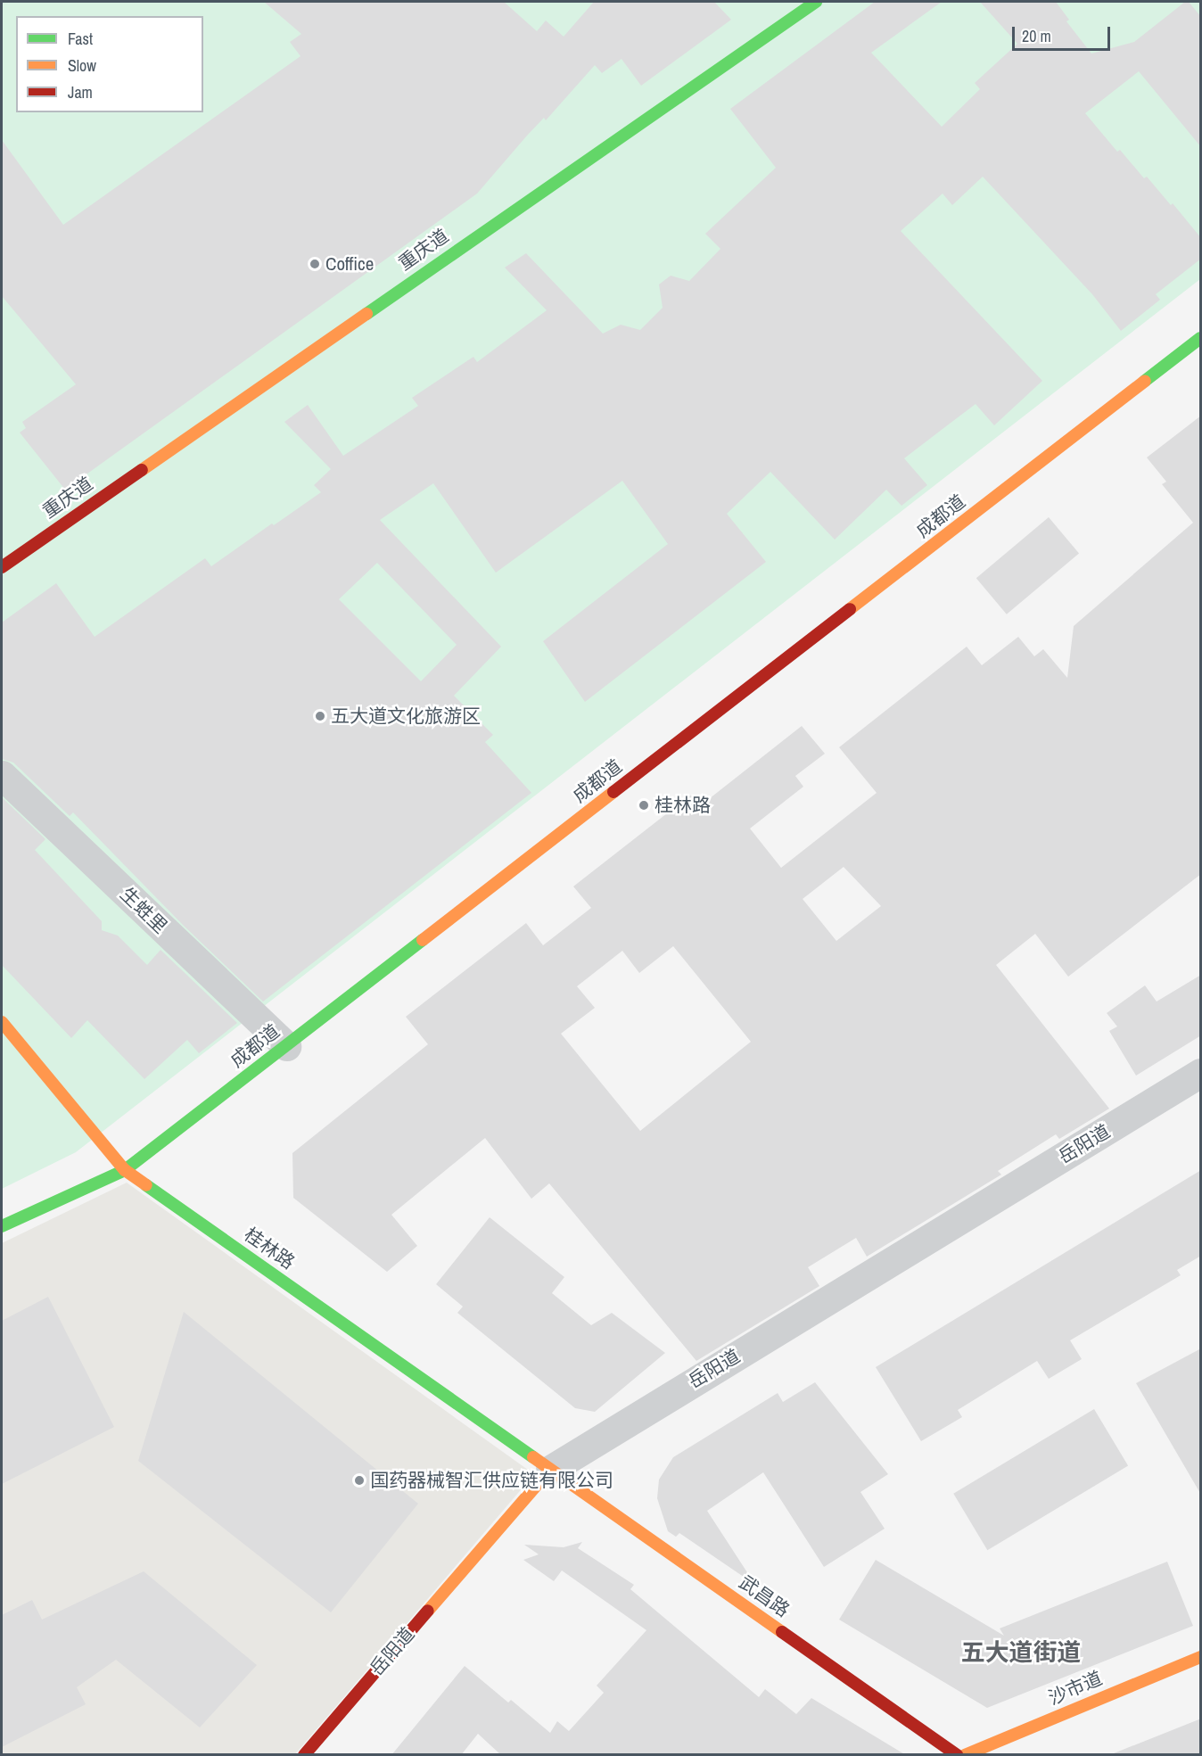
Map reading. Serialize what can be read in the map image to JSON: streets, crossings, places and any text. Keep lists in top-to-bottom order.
{
  "streets": {
    "street": [
      "重庆道",
      "成都道",
      "生﨡里",
      "岳阳道",
      "桂林路",
      "武昌路",
      "沙市道"
    ]
  },
  "crossings": [
    ["成都道", "生﨡里"],
    ["成都道", "桂林路"],
    ["岳阳道", "桂林路"],
    ["岳阳道", "武昌路"],
    ["桂林路", "武昌路"]
  ],
  "districts": ["五大道街道"],
  "places": [
    "Coffice",
    "五大道文化旅游区",
    "桂林路",
    "国药器械智汇供应链有限公司"
  ],
  "legend": ["Fast", "Slow", "Jam"],
  "scale_bar": "20 m"
}
